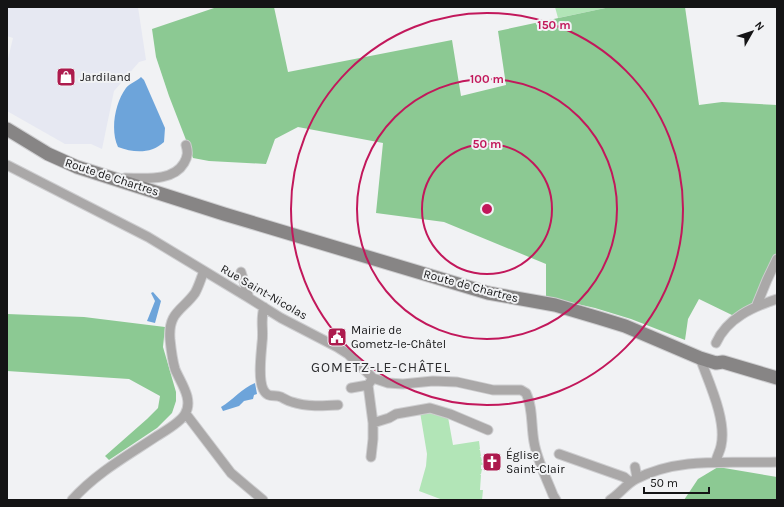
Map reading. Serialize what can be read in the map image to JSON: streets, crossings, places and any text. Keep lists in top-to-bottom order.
{
  "streets": {
    "main road": ["Route de Chartres"],
    "street": ["Rue Saint-Nicolas"]
  },
  "districts": ["GOMETZ-LE-CHÂTEL"],
  "places": {
    "shop": ["Jardiland"],
    "public building": ["Mairie de Gometz-le-Châtel"],
    "church": ["Église Saint-Clair"]
  },
  "scale_bar": "50 m",
  "north": "top right",
  "rings": ["150 m", "100 m", "50 m"]
}
